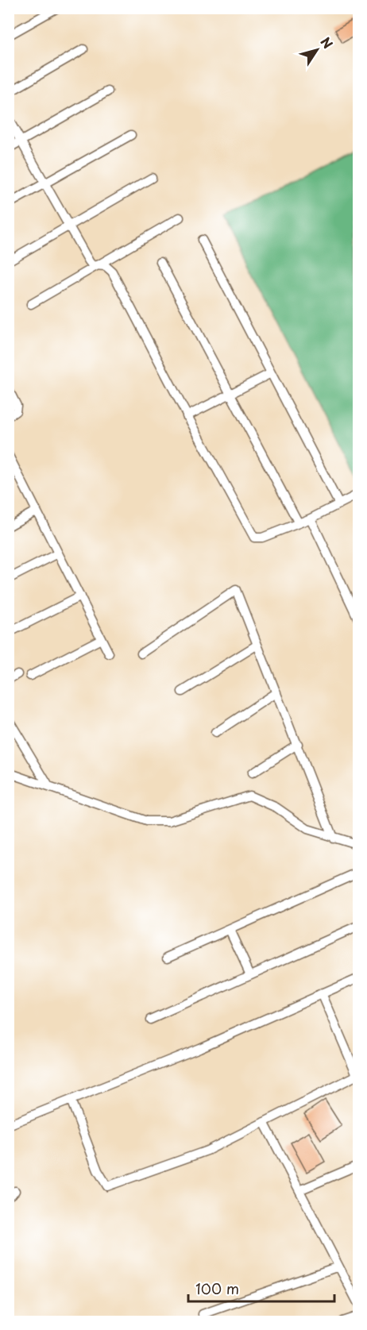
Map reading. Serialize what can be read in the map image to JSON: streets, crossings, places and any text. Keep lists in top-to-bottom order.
{
  "scale_bar": "100 m",
  "north": "top right"
}
